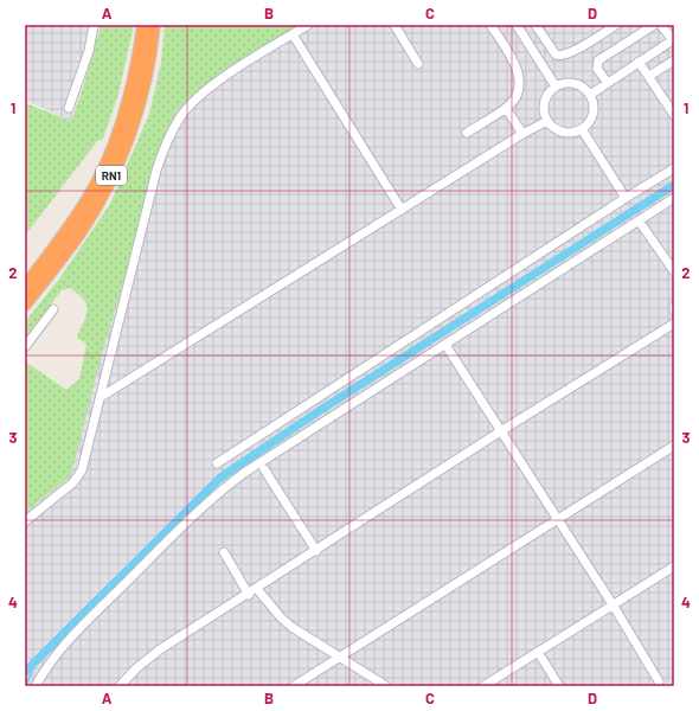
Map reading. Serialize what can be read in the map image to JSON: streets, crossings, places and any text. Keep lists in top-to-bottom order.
{
  "streets": {
    "highway": ["RN1"]
  },
  "grid": {
    "columns": [
      "A",
      "B",
      "C",
      "D"
    ],
    "rows": [
      "1",
      "2",
      "3",
      "4"
    ]
  }
}
